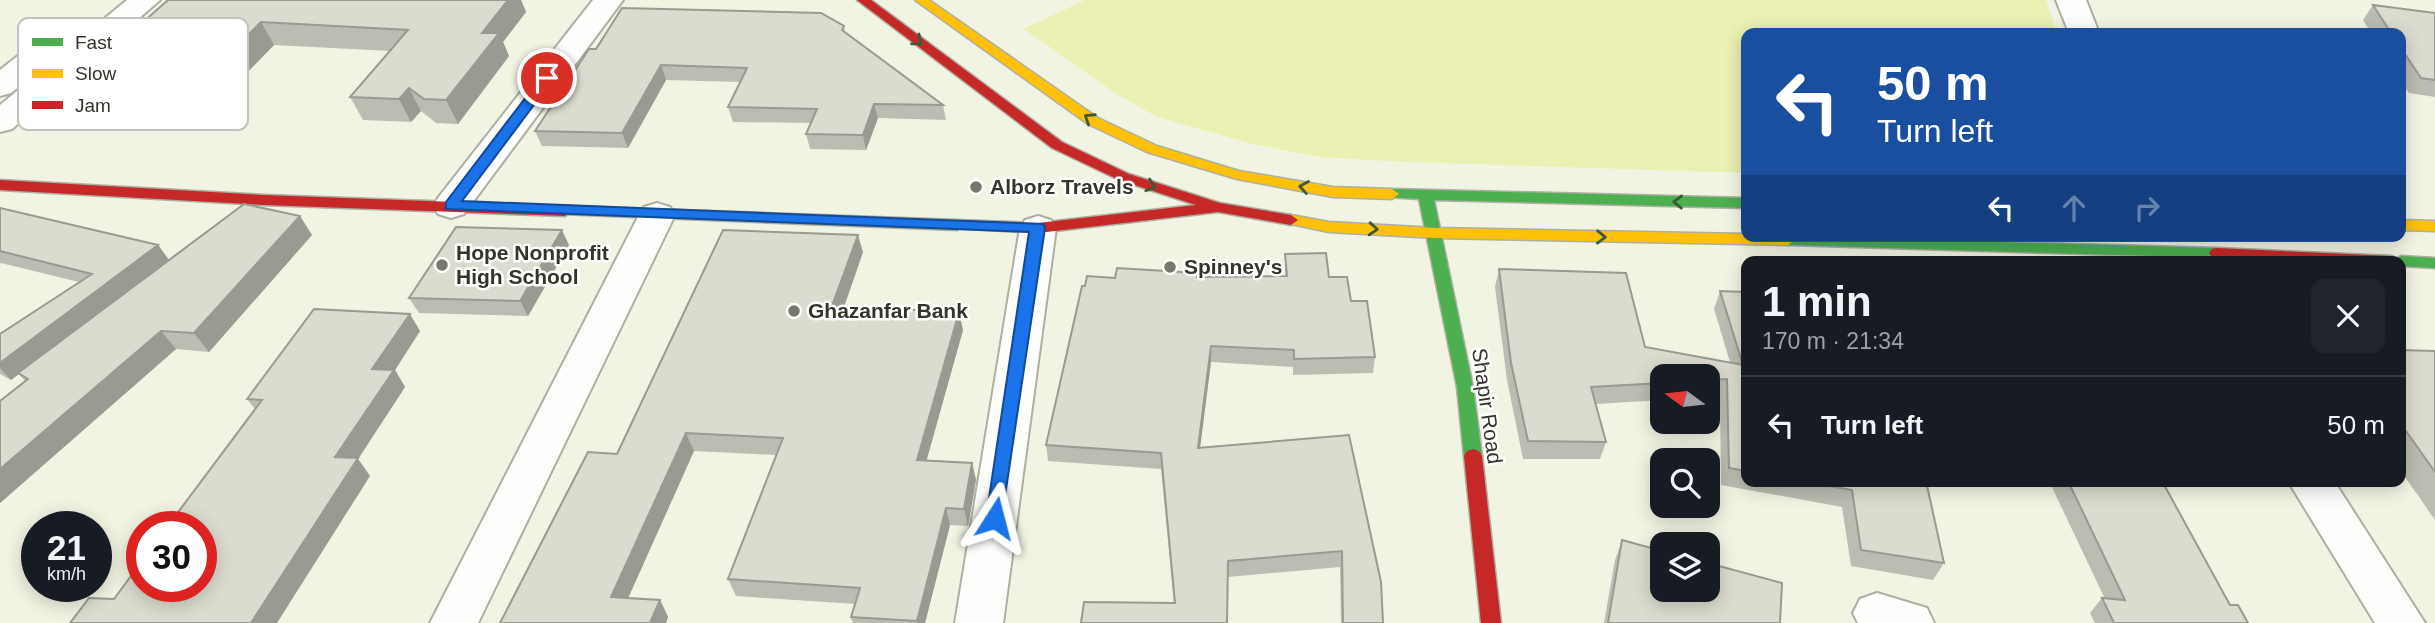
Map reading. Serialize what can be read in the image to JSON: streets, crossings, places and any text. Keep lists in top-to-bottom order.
{
  "streets": {
    "main road": ["Shapir Road"]
  },
  "places": [
    "Alborz Travels",
    "Hope Nonprofit High School",
    "Spinney's",
    "Ghazanfar Bank"
  ],
  "legend": ["Fast", "Slow", "Jam"],
  "north": "left",
  "page": {
    "turn": ["50 m", "Turn left"],
    "heading": ["1 min", "170 m · 21:34"],
    "list": [
      {
        "name": "Turn left",
        "value": "50 m"
      }
    ],
    "speed": "21 km/h",
    "limit": "30"
  }
}
